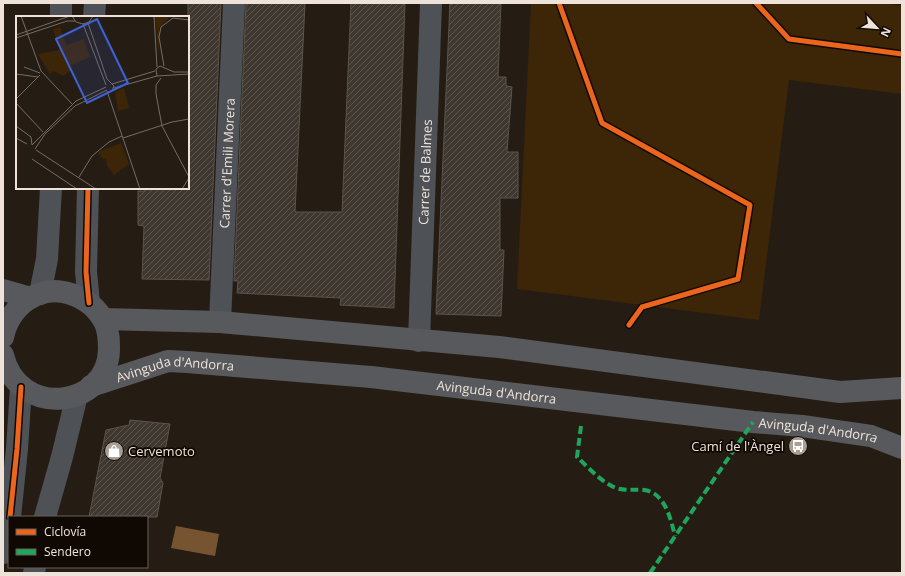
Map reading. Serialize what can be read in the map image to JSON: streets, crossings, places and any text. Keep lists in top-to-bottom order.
{
  "streets": {
    "main road": ["Avinguda d'Andorra"],
    "street": ["Carrer d'Emili Morera", "Carrer de Balmes"]
  },
  "places": {
    "bus stop": ["Camí de l'Àngel"],
    "shop": ["Cervemoto"]
  },
  "legend": ["Ciclovía", "Sendero"],
  "north": "bottom right"
}
